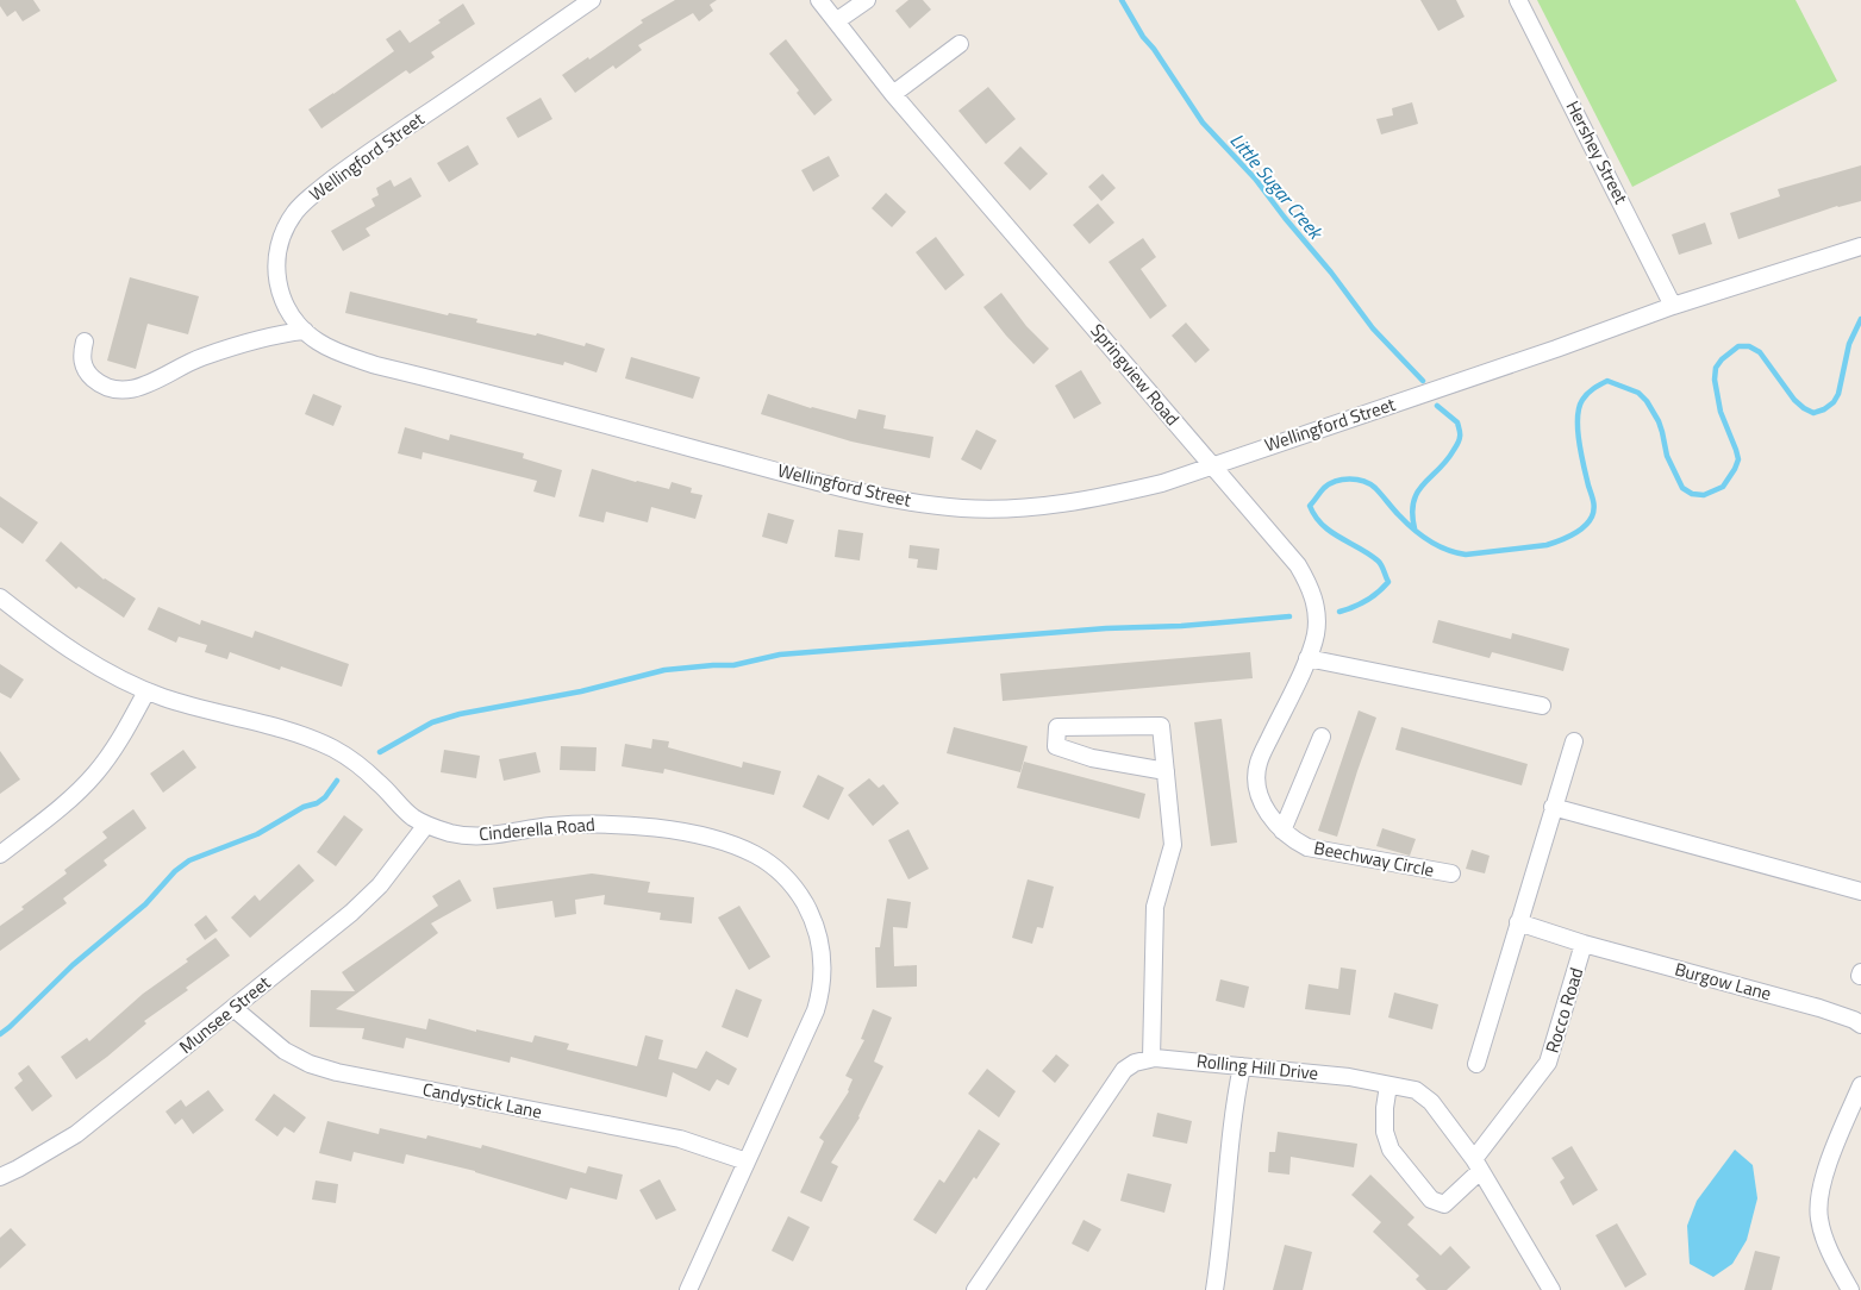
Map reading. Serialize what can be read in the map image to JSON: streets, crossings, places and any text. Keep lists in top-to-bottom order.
{
  "streets": {
    "street": [
      "Hershey Street",
      "Wellingford Street",
      "Springview Road",
      "Cinderella Road",
      "Beechway Circle",
      "Burgow Lane",
      "Rocco Road",
      "Munsee Street",
      "Rolling Hill Drive",
      "Candystick Lane"
    ]
  },
  "crossings": [
    ["Hershey Street", "Wellingford Street"],
    ["Wellingford Street", "Springview Road"],
    ["Springview Road", "Beechway Circle"],
    ["Cinderella Road", "Munsee Street"],
    ["Cinderella Road", "Candystick Lane"],
    ["Burgow Lane", "Rocco Road"],
    ["Rocco Road", "Rolling Hill Drive"],
    ["Munsee Street", "Candystick Lane"]
  ],
  "water": ["Little Sugar Creek"]
}
